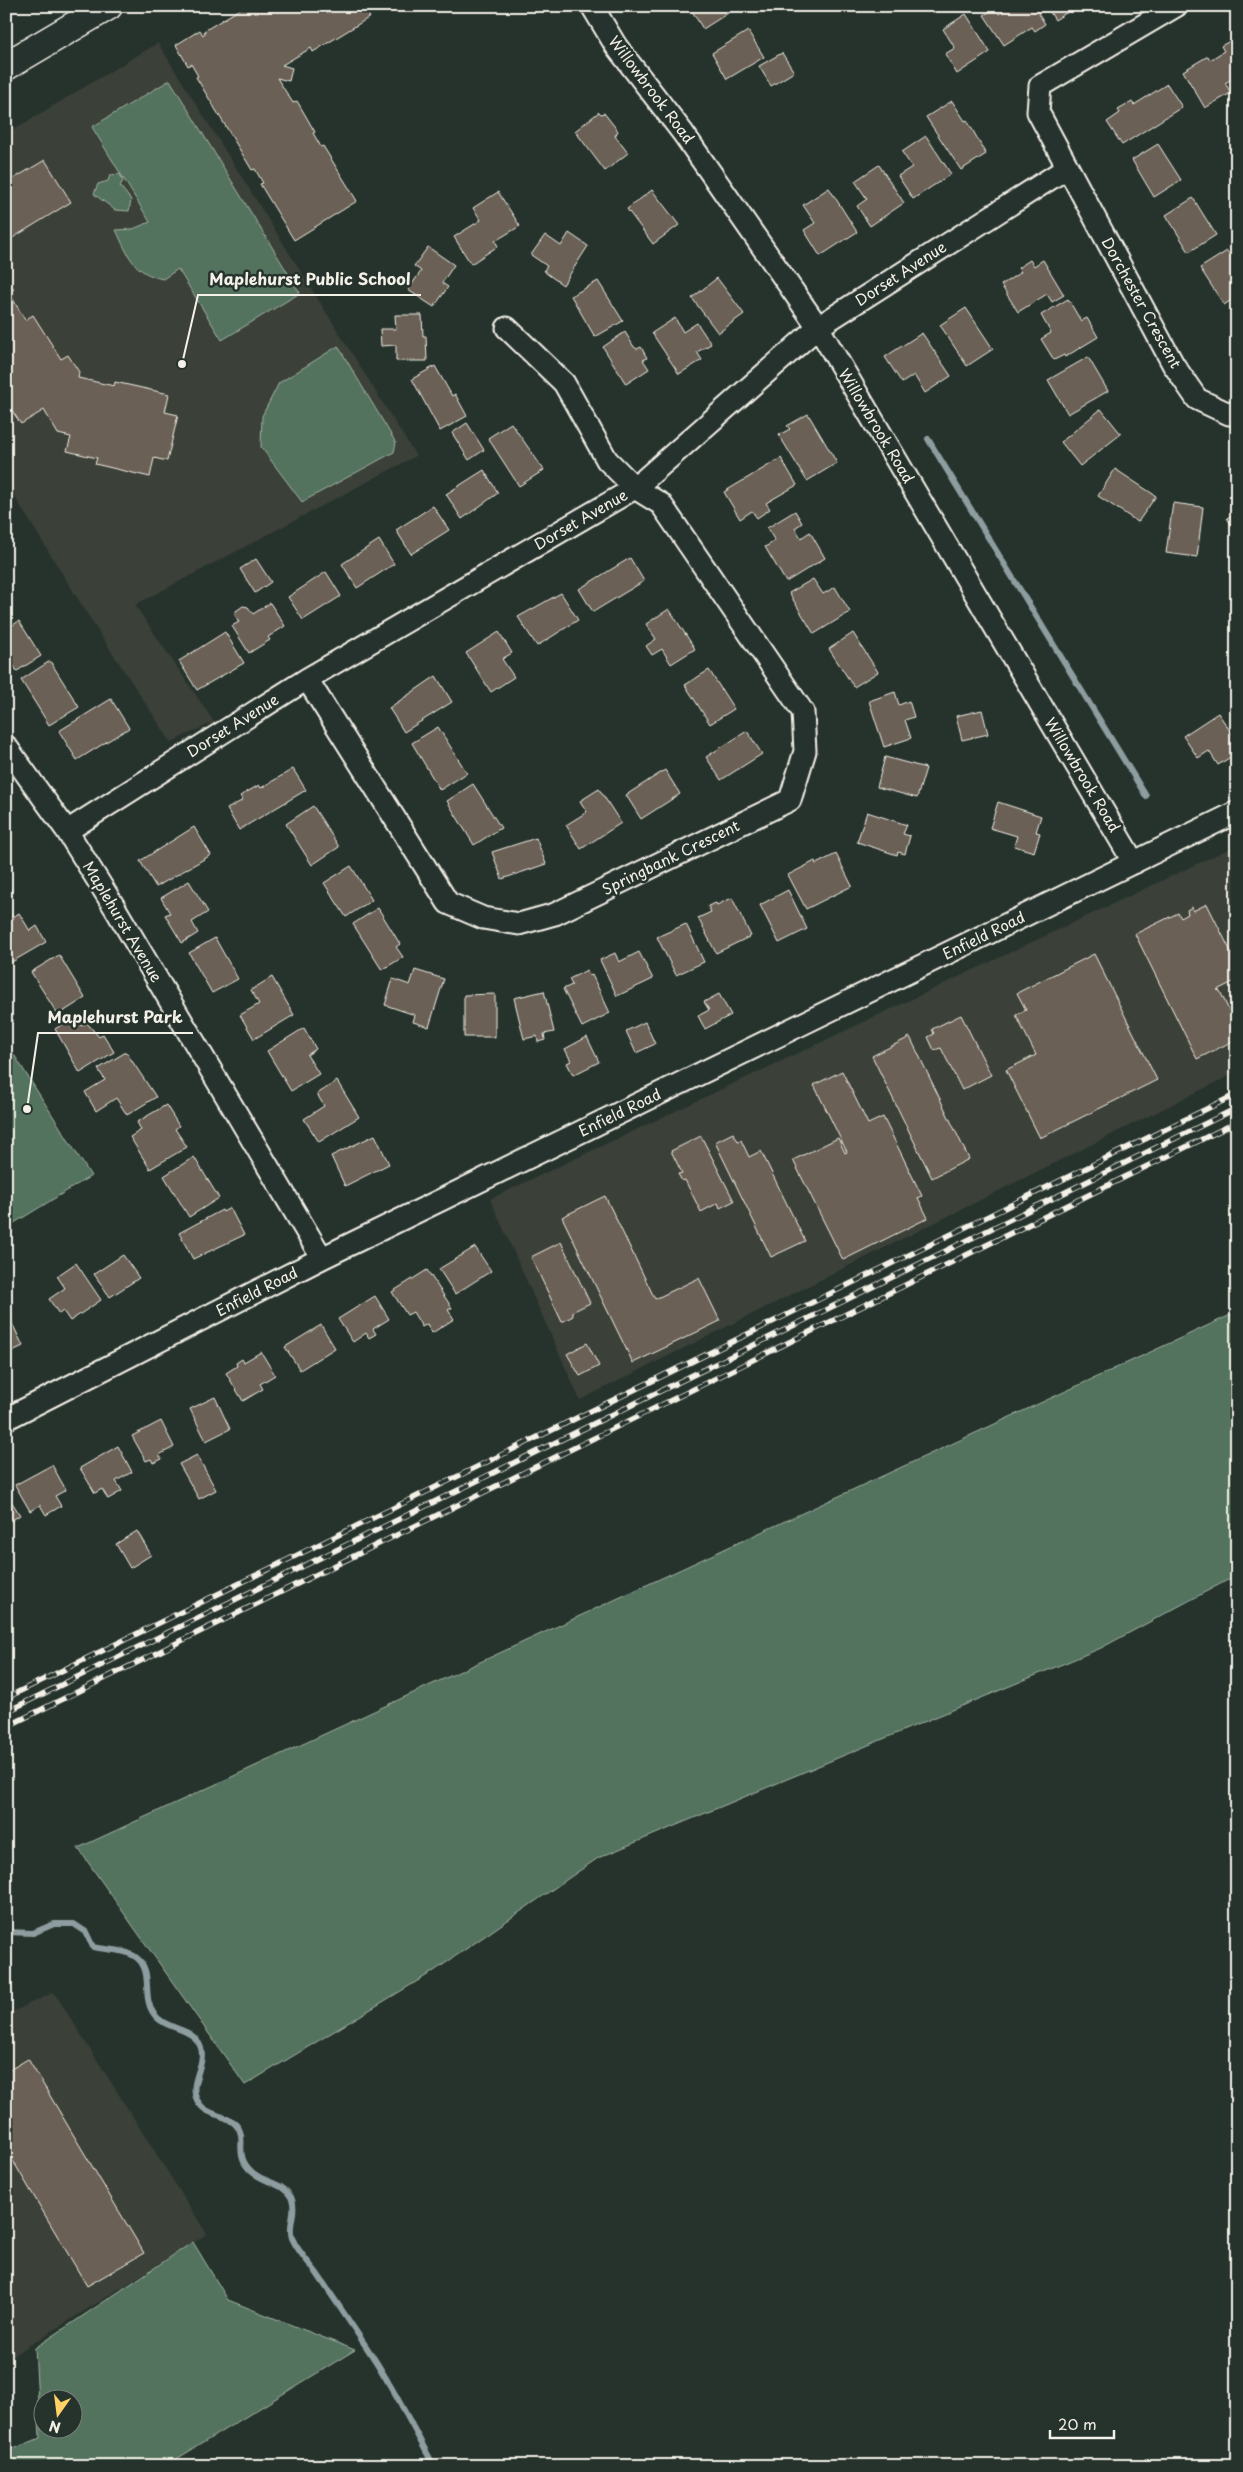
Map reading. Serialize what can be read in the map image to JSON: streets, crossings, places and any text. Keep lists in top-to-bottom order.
{
  "streets": {
    "street": [
      "Willowbrook Road",
      "Dorset Avenue",
      "Dorchester Crescent",
      "Springbank Crescent",
      "Maplehurst Avenue",
      "Enfield Road"
    ]
  },
  "crossings": [
    ["Willowbrook Road", "Dorset Avenue"],
    ["Willowbrook Road", "Enfield Road"],
    ["Dorset Avenue", "Dorchester Crescent"],
    ["Dorset Avenue", "Springbank Crescent"],
    ["Dorset Avenue", "Maplehurst Avenue"],
    ["Maplehurst Avenue", "Enfield Road"]
  ],
  "places": ["Maplehurst Public School", "Maplehurst Park"],
  "scale_bar": "20 m",
  "north": "bottom"
}
